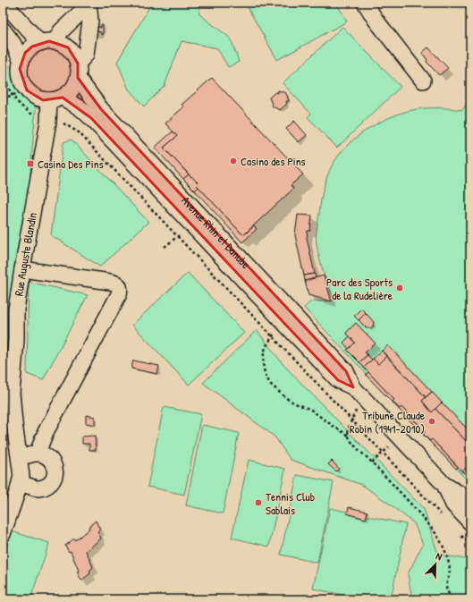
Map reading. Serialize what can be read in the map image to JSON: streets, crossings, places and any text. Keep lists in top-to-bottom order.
{
  "streets": {
    "street": ["Avenue Rhin et Danube", "Rue Auguste Blandin"]
  },
  "crossings": [
    ["Avenue Rhin et Danube", "Rue Auguste Blandin"]
  ],
  "places": {
    "other": [
      "Casino des Pins",
      "Parc des Sports de la Rudelière",
      "Tribune Claude Robin (1941-2010)",
      "Tennis Club Sablais"
    ],
    "transit": ["Casino Des Pins"]
  },
  "north": "top right"
}
